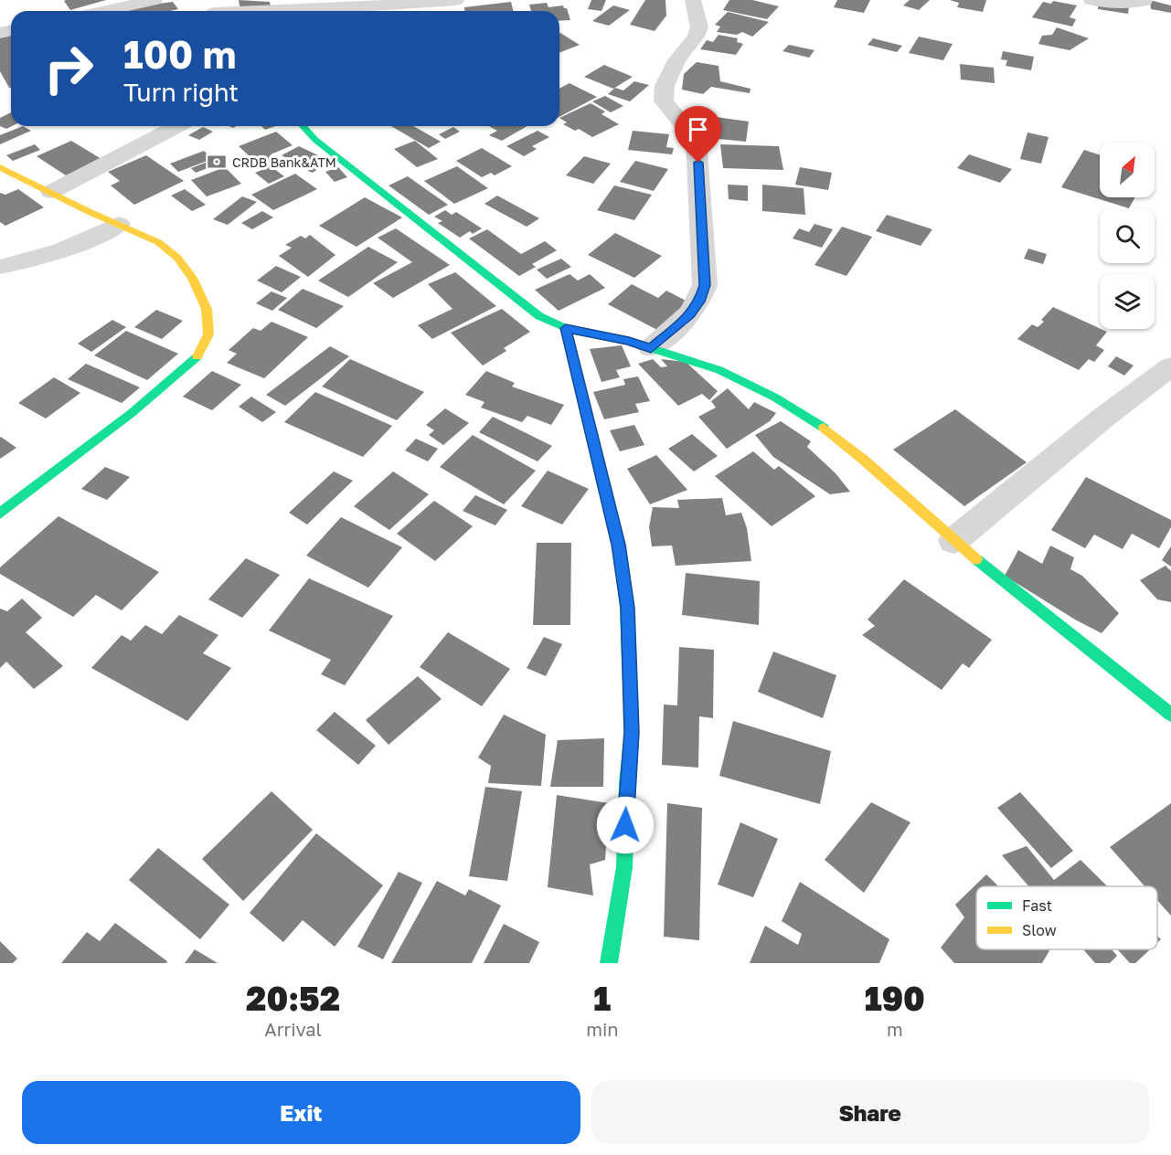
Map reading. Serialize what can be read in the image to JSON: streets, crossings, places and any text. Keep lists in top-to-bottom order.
{
  "places": {
    "bank": ["CRDB Bank&ATM"]
  },
  "legend": ["Fast", "Slow"],
  "north": "top right",
  "page": {
    "turn": ["100 m", "Turn right"],
    "eta": [
      "20:52",
      "Arrival",
      "1",
      "min",
      "190",
      "m"
    ],
    "buttons": ["Exit", "Share"]
  }
}
